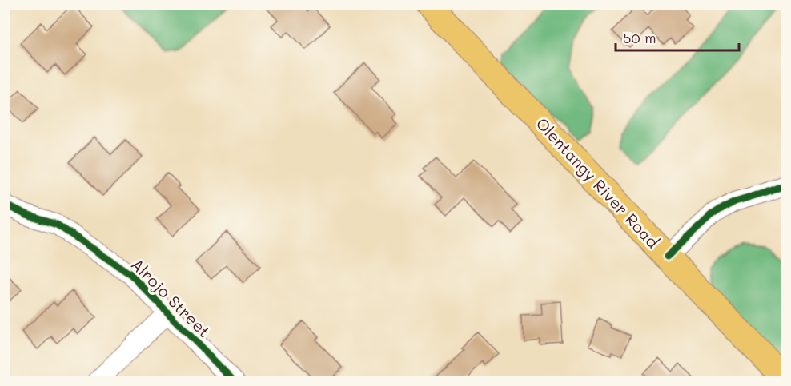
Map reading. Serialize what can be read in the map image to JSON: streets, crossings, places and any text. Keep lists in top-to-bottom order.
{
  "streets": {
    "main road": ["Olentangy River Road"],
    "street": ["Alrojo Street"]
  },
  "scale_bar": "50 m"
}
